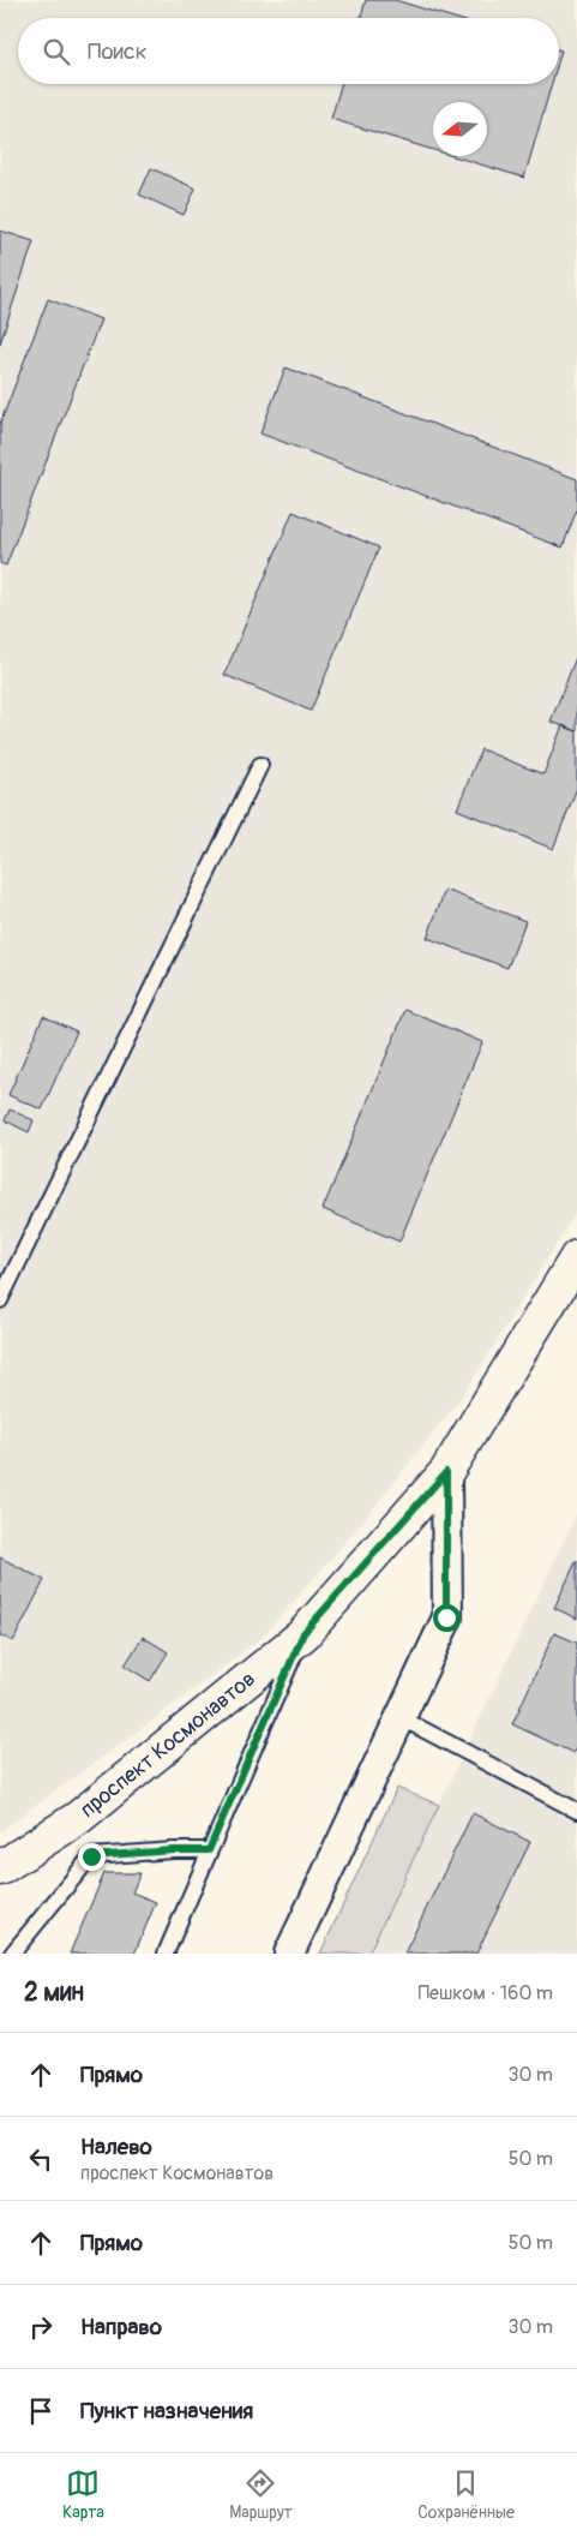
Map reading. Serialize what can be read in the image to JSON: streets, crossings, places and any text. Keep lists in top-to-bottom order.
{
  "streets": {
    "street": ["проспект Космонавтов"]
  },
  "north": "left",
  "page": {
    "search": "Поиск",
    "heading": ["2 мин", "Пешком · 160 m"],
    "list": [
      ["Прямо", "30 m"],
      ["Налево", "проспект Космонавтов", "50 m"],
      ["Прямо", "50 m"],
      ["Направо", "30 m"],
      "Пункт назначения"
    ],
    "nav": ["Карта", "Маршрут", "Сохранённые"]
  }
}
